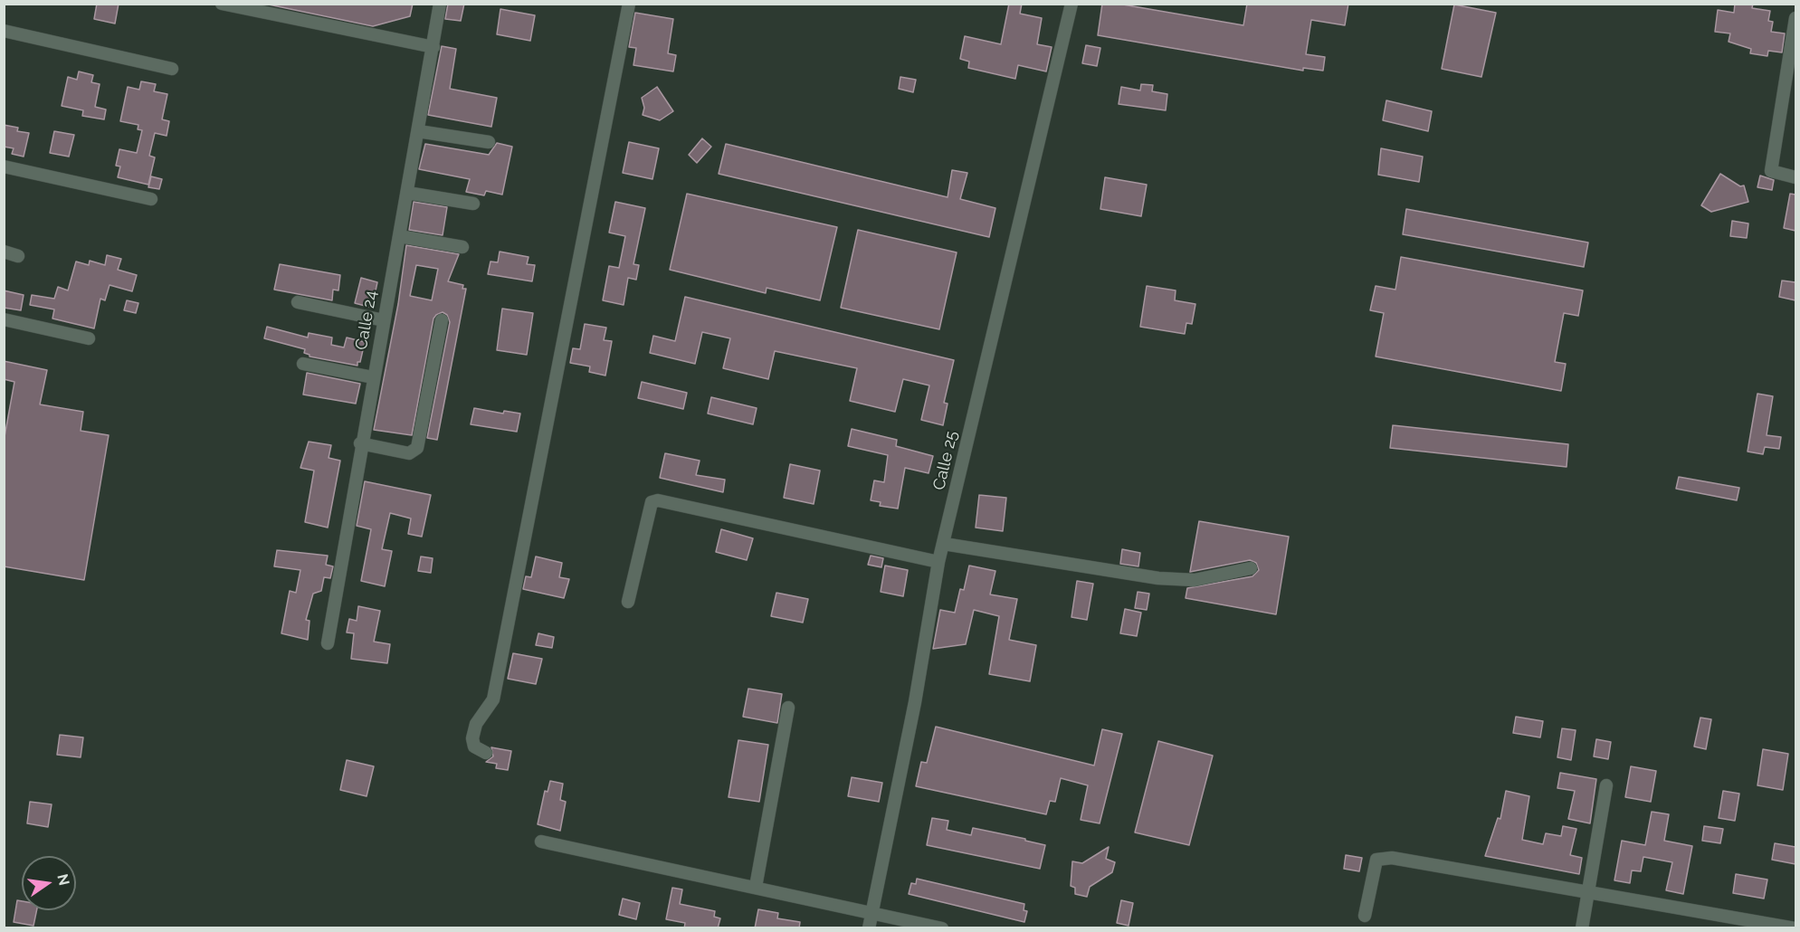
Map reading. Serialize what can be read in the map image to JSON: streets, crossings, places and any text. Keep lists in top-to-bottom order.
{
  "streets": {
    "street": ["Calle 24", "Calle 25"]
  },
  "north": "right"
}
